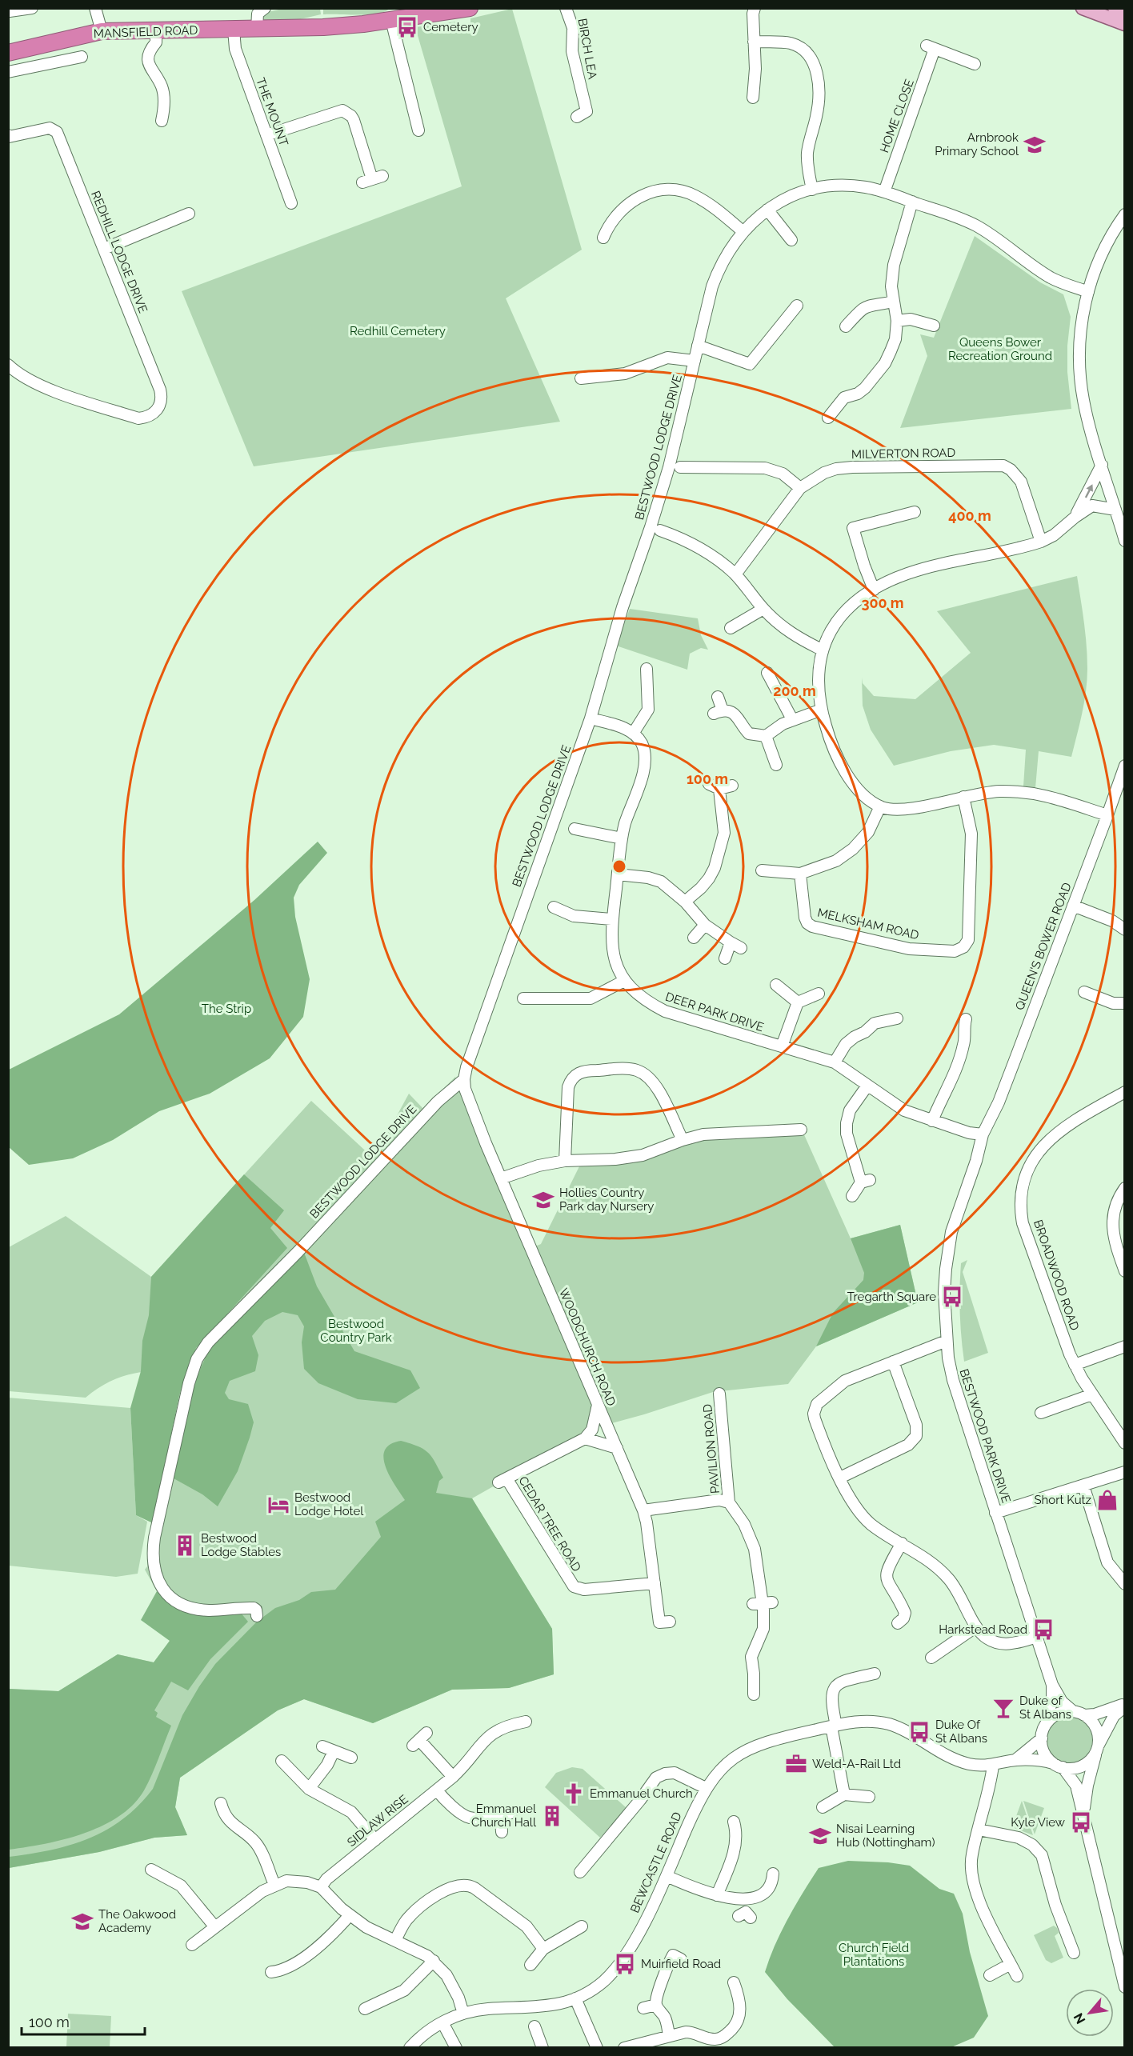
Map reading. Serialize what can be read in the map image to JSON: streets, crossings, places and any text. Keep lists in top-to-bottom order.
{
  "streets": {
    "highway": ["MANSFIELD ROAD"],
    "street": [
      "BIRCH LEA",
      "THE MOUNT",
      "HOME CLOSE",
      "REDHILL LODGE DRIVE",
      "BESTWOOD LODGE DRIVE",
      "MILVERTON ROAD",
      "MELKSHAM ROAD",
      "QUEEN'S BOWER ROAD",
      "DEER PARK DRIVE",
      "BROADWOOD ROAD",
      "WOODCHURCH ROAD",
      "BESTWOOD PARK DRIVE",
      "PAVILION ROAD",
      "CEDAR TREE ROAD",
      "SIDLAW RISE",
      "BEWCASTLE ROAD"
    ]
  },
  "crossings": [
    ["MANSFIELD ROAD", "THE MOUNT"],
    ["HOME CLOSE", "BESTWOOD LODGE DRIVE"],
    ["BESTWOOD LODGE DRIVE", "WOODCHURCH ROAD"],
    ["QUEEN'S BOWER ROAD", "DEER PARK DRIVE"],
    ["QUEEN'S BOWER ROAD", "BESTWOOD PARK DRIVE"],
    ["DEER PARK DRIVE", "BESTWOOD PARK DRIVE"],
    ["WOODCHURCH ROAD", "PAVILION ROAD"],
    ["WOODCHURCH ROAD", "CEDAR TREE ROAD"],
    ["BESTWOOD PARK DRIVE", "BEWCASTLE ROAD"]
  ],
  "parks": [
    "Redhill Cemetery",
    "Queens Bower Recreation Ground",
    "The Strip",
    "Bestwood Country Park",
    "Church Field Plantations"
  ],
  "places": {
    "bus stop": [
      "Cemetery",
      "Tregarth Square",
      "Harkstead Road",
      "Duke Of St Albans",
      "Kyle View",
      "Muirfield Road"
    ],
    "school or university": [
      "Arnbrook Primary School",
      "Hollies Country Park day Nursery",
      "Nisai Learning Hub (Nottingham)",
      "The Oakwood Academy"
    ],
    "shop": ["Short Kutz"],
    "hotel": ["Bestwood Lodge Hotel"],
    "building": ["Bestwood Lodge Stables", "Emmanuel Church Hall"],
    "bar": ["Duke of St Albans"],
    "office": ["Weld-A-Rail Ltd"],
    "church": ["Emmanuel Church"]
  },
  "scale_bar": "100 m",
  "north": "bottom left",
  "rings": [
    "400 m",
    "300 m",
    "200 m",
    "100 m"
  ]
}
